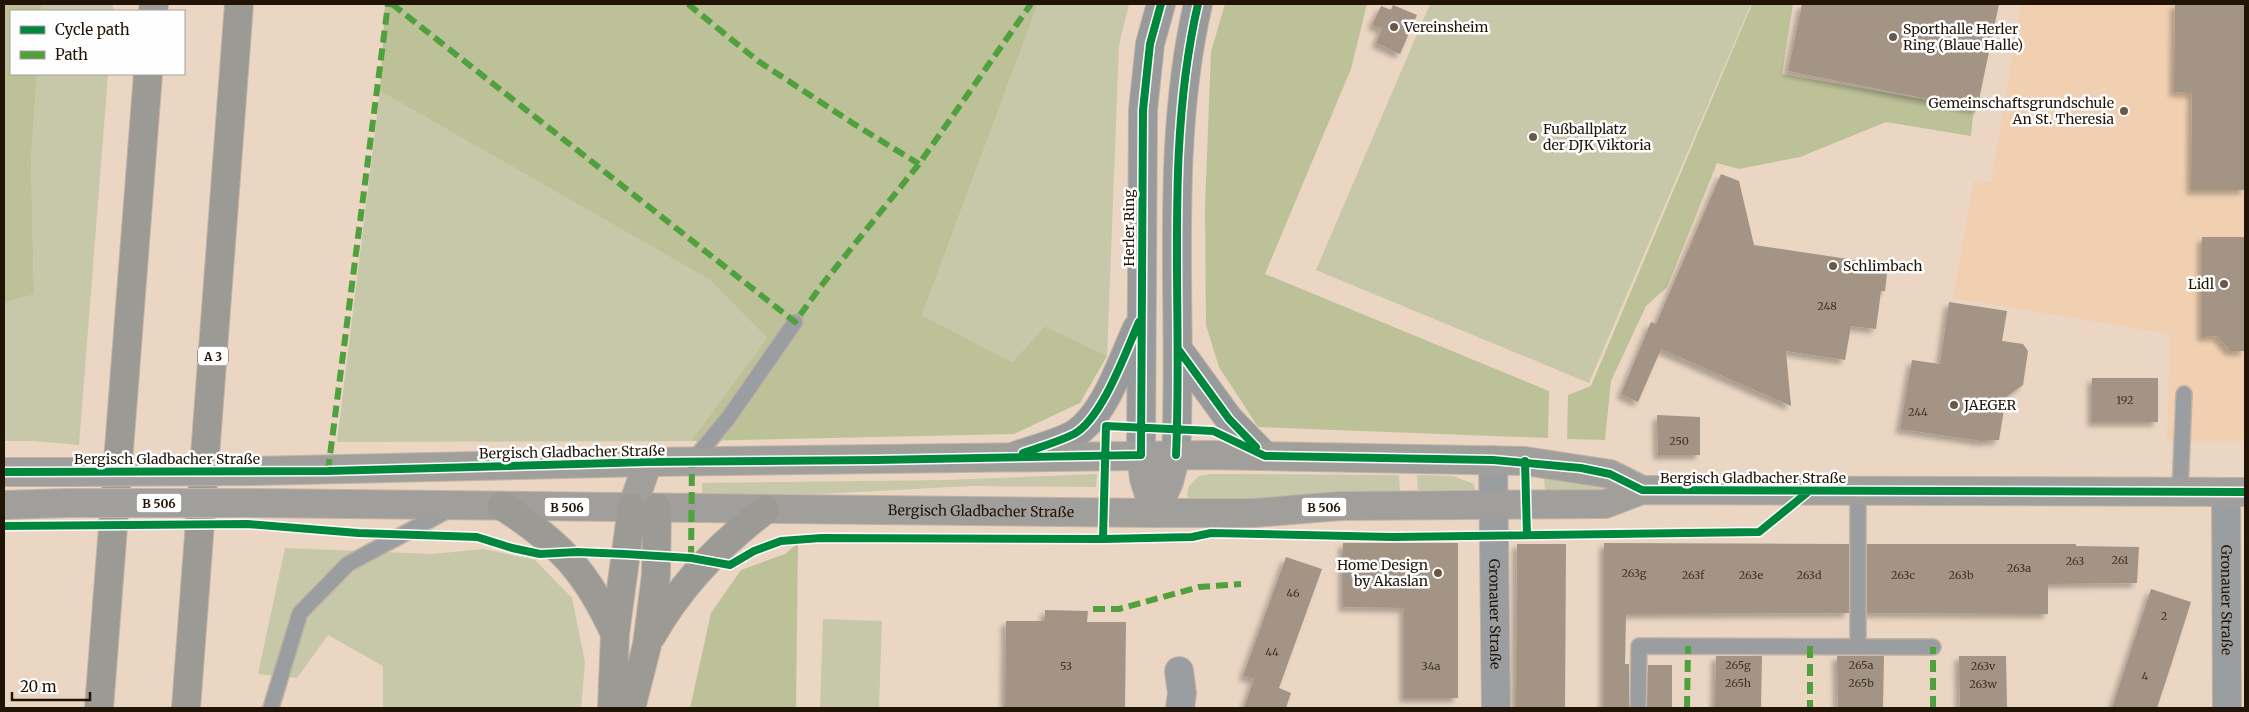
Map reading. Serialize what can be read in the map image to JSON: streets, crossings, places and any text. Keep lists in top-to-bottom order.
{
  "streets": {
    "highway": ["A 3"],
    "main road": ["Herler Ring", "Bergisch Gladbacher Straße", "B 506"],
    "street": ["Gronauer Straße"]
  },
  "crossings": [
    ["Herler Ring", "Bergisch Gladbacher Straße"],
    ["Bergisch Gladbacher Straße", "Gronauer Straße"]
  ],
  "places": [
    "Vereinsheim",
    "Sporthalle Herler Ring (Blaue Halle)",
    "Gemeinschaftsgrundschule An St. Theresia",
    "Fußballplatz der DJK Viktoria",
    "Schlimbach",
    "Lidl",
    "JAEGER",
    "Home Design by Akaslan"
  ],
  "house_numbers": [
    "248",
    "192",
    "244",
    "250",
    "261",
    "263",
    "263a",
    "263g",
    "263f",
    "263e",
    "263d",
    "263c",
    "263b",
    "46",
    "2",
    "44",
    "265g",
    "265a",
    "53",
    "34a",
    "263v",
    "4",
    "265h",
    "265b",
    "263w"
  ],
  "legend": ["Cycle path", "Path"],
  "scale_bar": "20 m"
}
